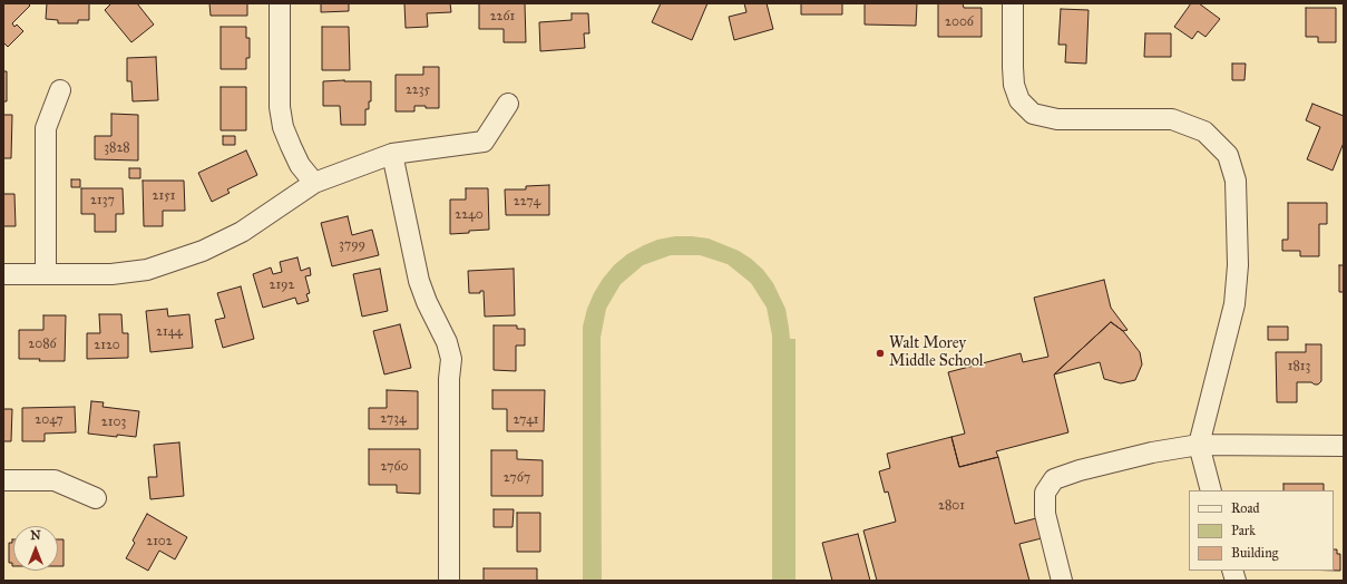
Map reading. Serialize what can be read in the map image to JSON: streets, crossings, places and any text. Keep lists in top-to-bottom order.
{
  "places": ["Walt Morey Middle School"],
  "house_numbers": [
    "2261",
    "2006",
    "2235",
    "3828",
    "2151",
    "2137",
    "2274",
    "2240",
    "3799",
    "2192",
    "2144",
    "2086",
    "2120",
    "1813",
    "2734",
    "2047",
    "2741",
    "2103",
    "2760",
    "2767",
    "2801",
    "2102"
  ],
  "legend": ["Road", "Park", "Building"],
  "north": "top"
}
